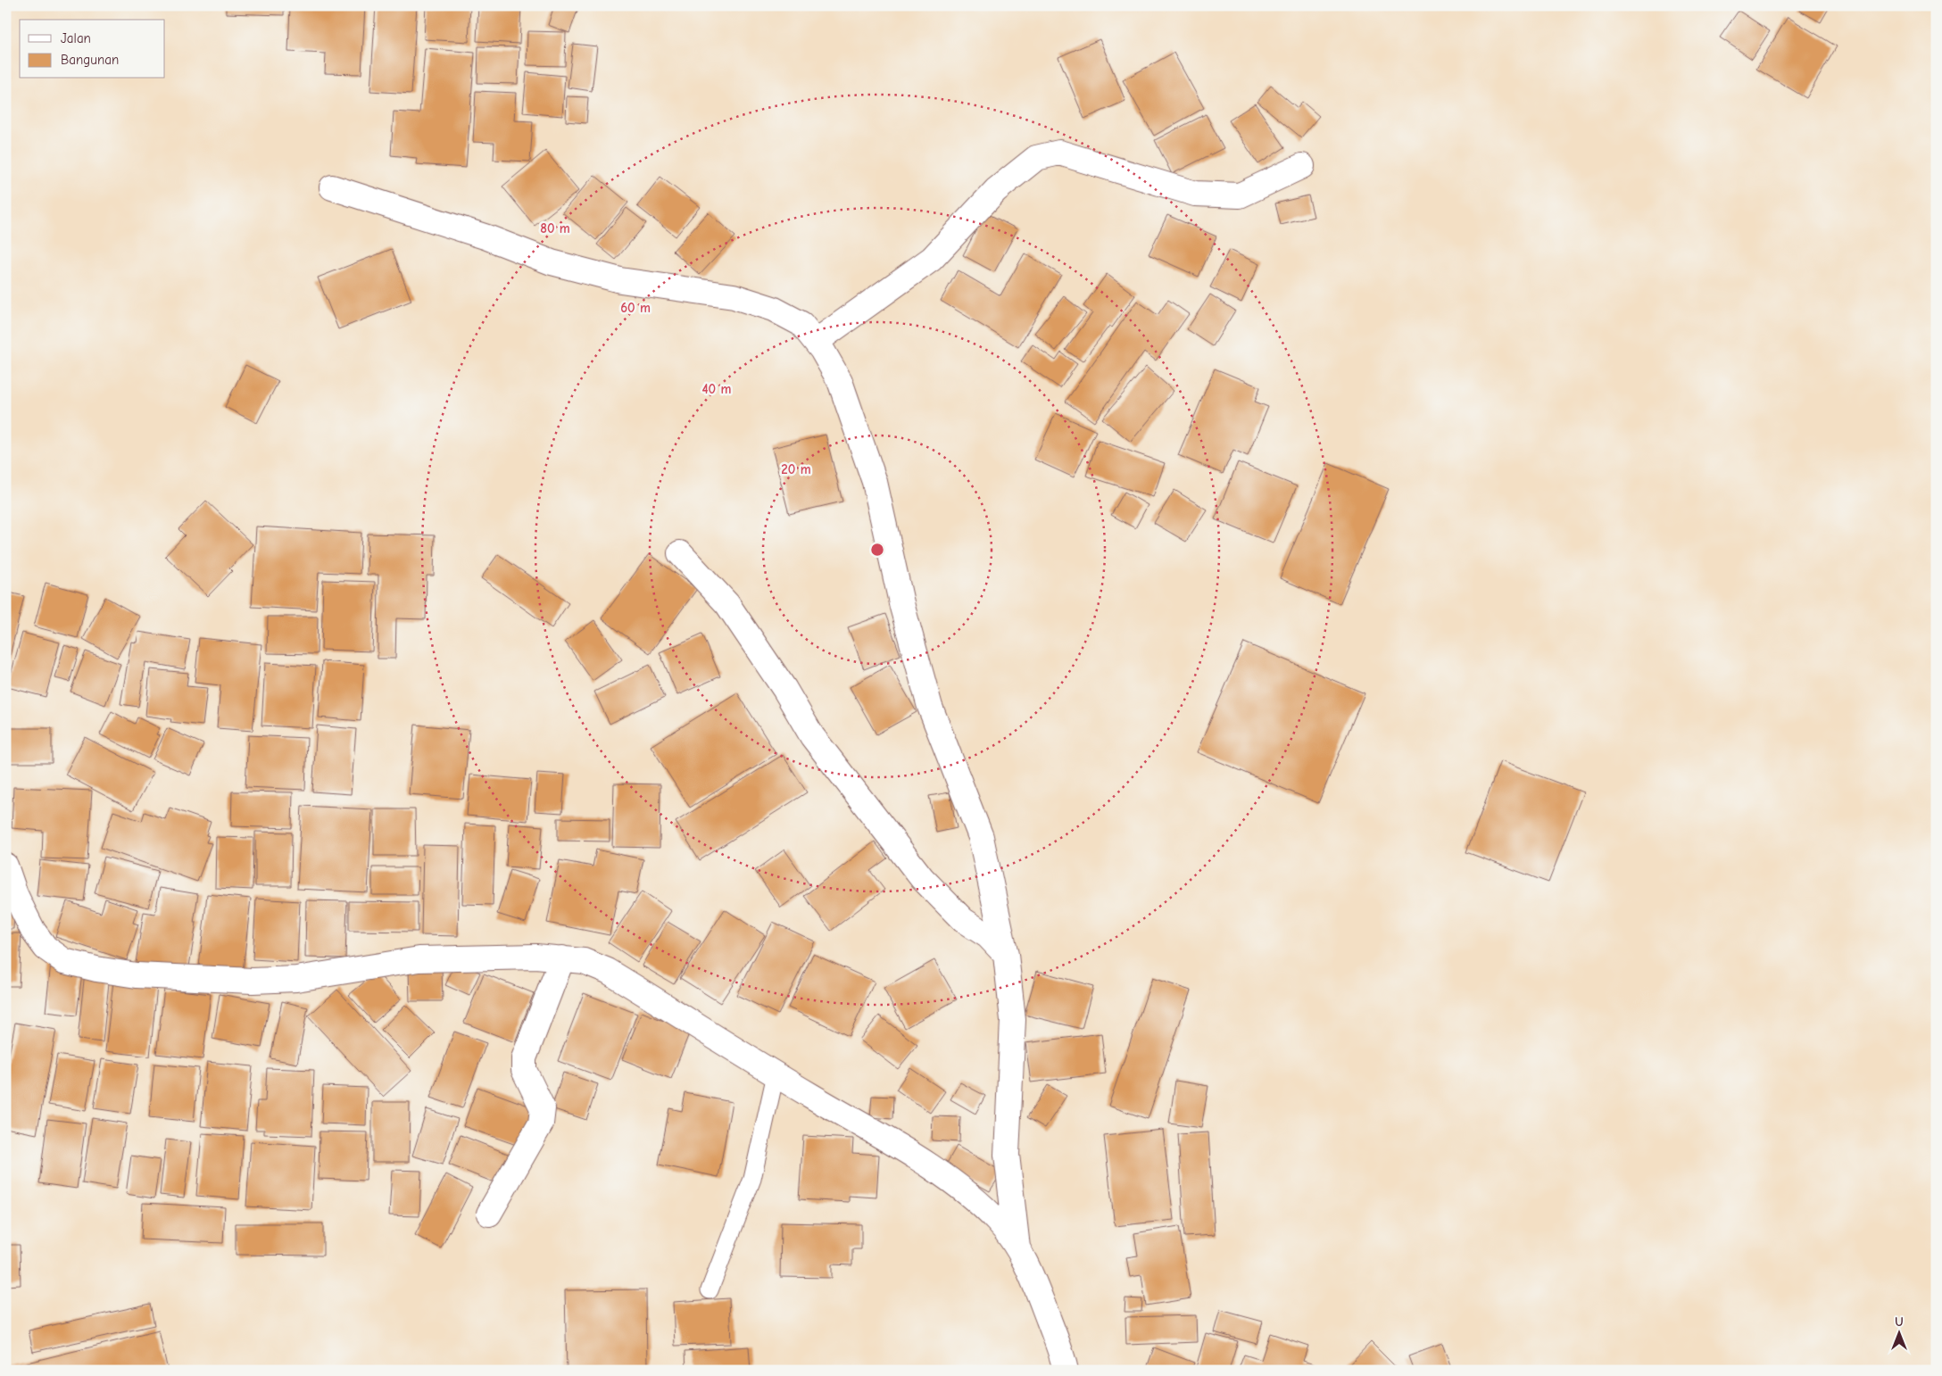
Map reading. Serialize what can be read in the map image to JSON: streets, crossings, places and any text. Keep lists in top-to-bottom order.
{
  "legend": ["Jalan", "Bangunan"],
  "north": "top",
  "rings": [
    "80 m",
    "60 m",
    "40 m",
    "20 m"
  ]
}
